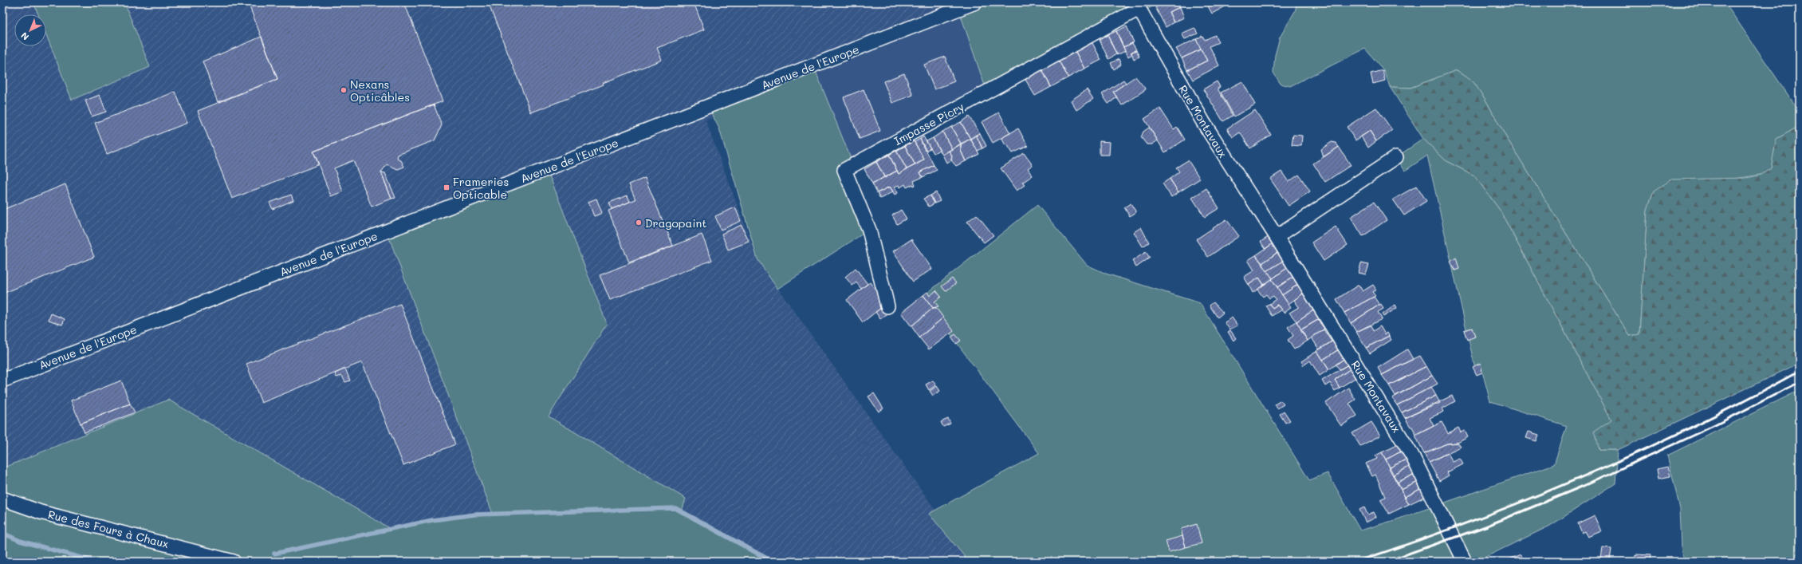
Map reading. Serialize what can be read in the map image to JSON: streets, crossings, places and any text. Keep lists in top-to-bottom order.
{
  "streets": {
    "street": [
      "Avenue de l'Europe",
      "Rue Montavaux",
      "Impasse Picry",
      "Rue des Fours à Chaux"
    ]
  },
  "crossings": [
    ["Rue Montavaux", "Impasse Picry"]
  ],
  "places": {
    "other": ["Nexans Opticâbles", "Dragopaint"],
    "transit": ["Frameries Opticable"]
  },
  "north": "bottom left"
}
